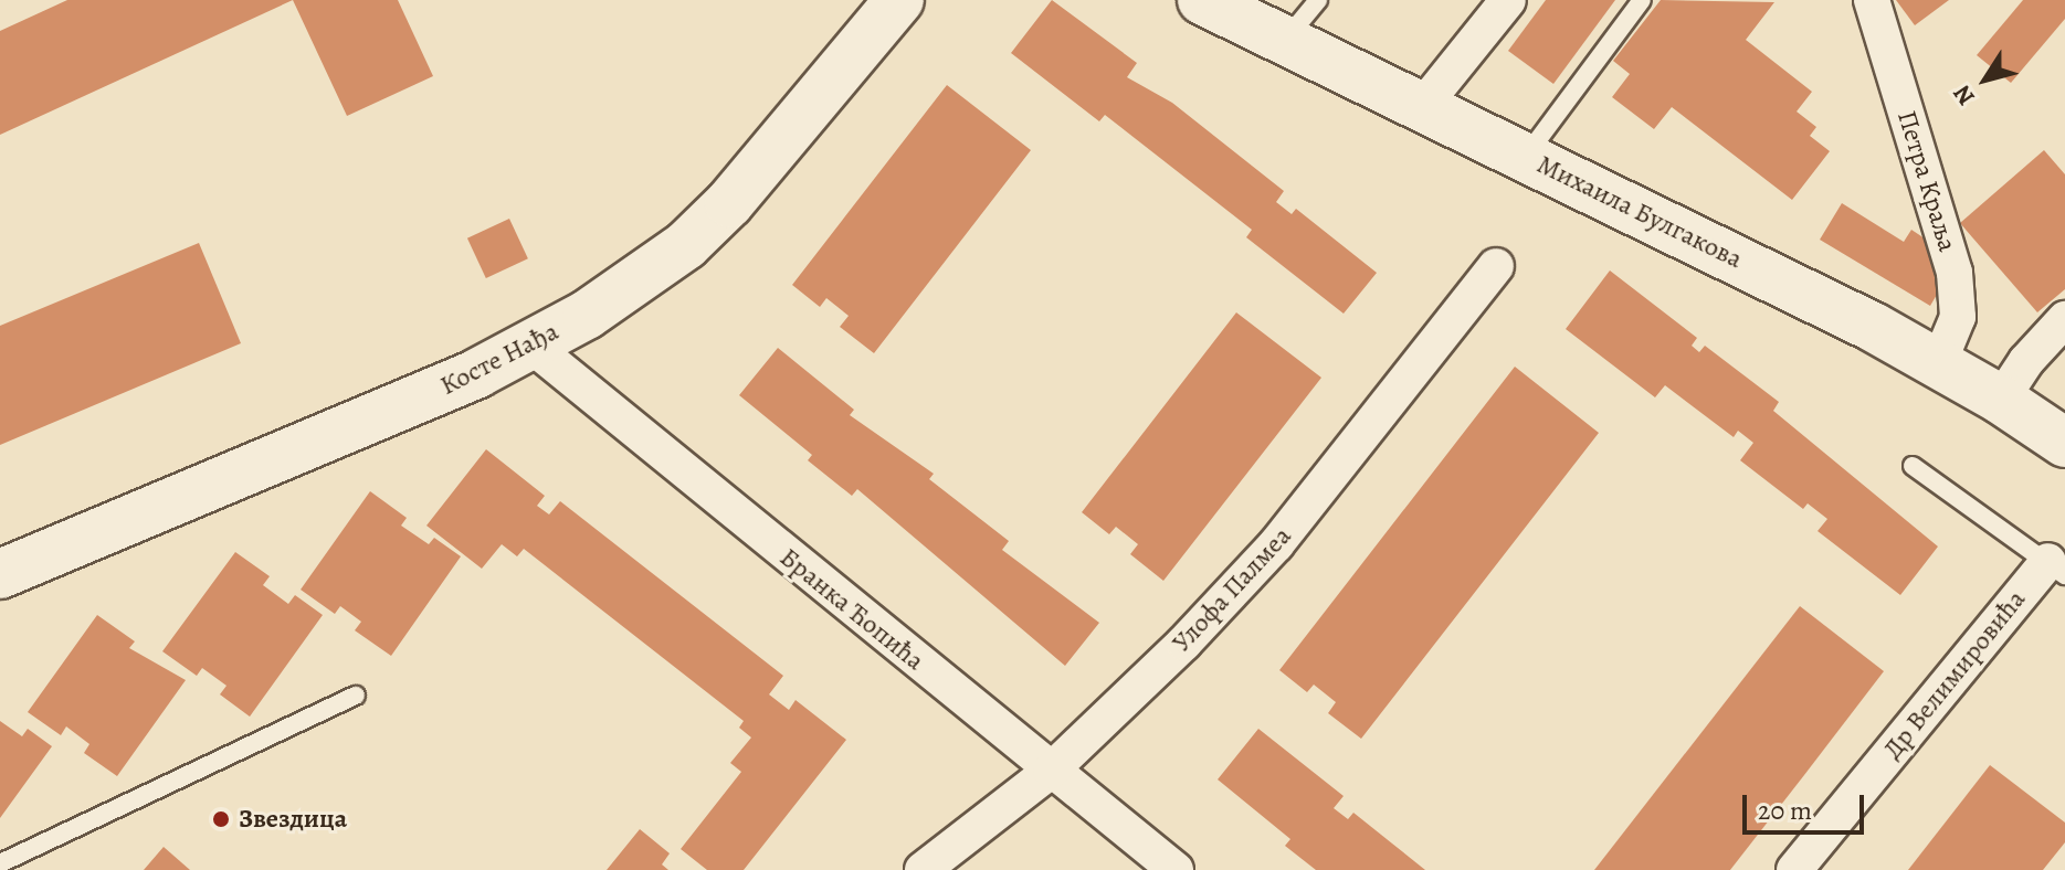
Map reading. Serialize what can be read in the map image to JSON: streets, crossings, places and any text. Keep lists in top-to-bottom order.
{
  "streets": {
    "street": [
      "Петра Краља",
      "Михаила Булгакова",
      "Косте Нађа",
      "Улофа Палмеа",
      "Бранка Ћопића",
      "Др Велимировића"
    ]
  },
  "crossings": [
    ["Петра Краља", "Михаила Булгакова"],
    ["Косте Нађа", "Бранка Ћопића"],
    ["Улофа Палмеа", "Бранка Ћопића"]
  ],
  "places": ["Звездица"],
  "scale_bar": "20 m",
  "north": "bottom left"
}
